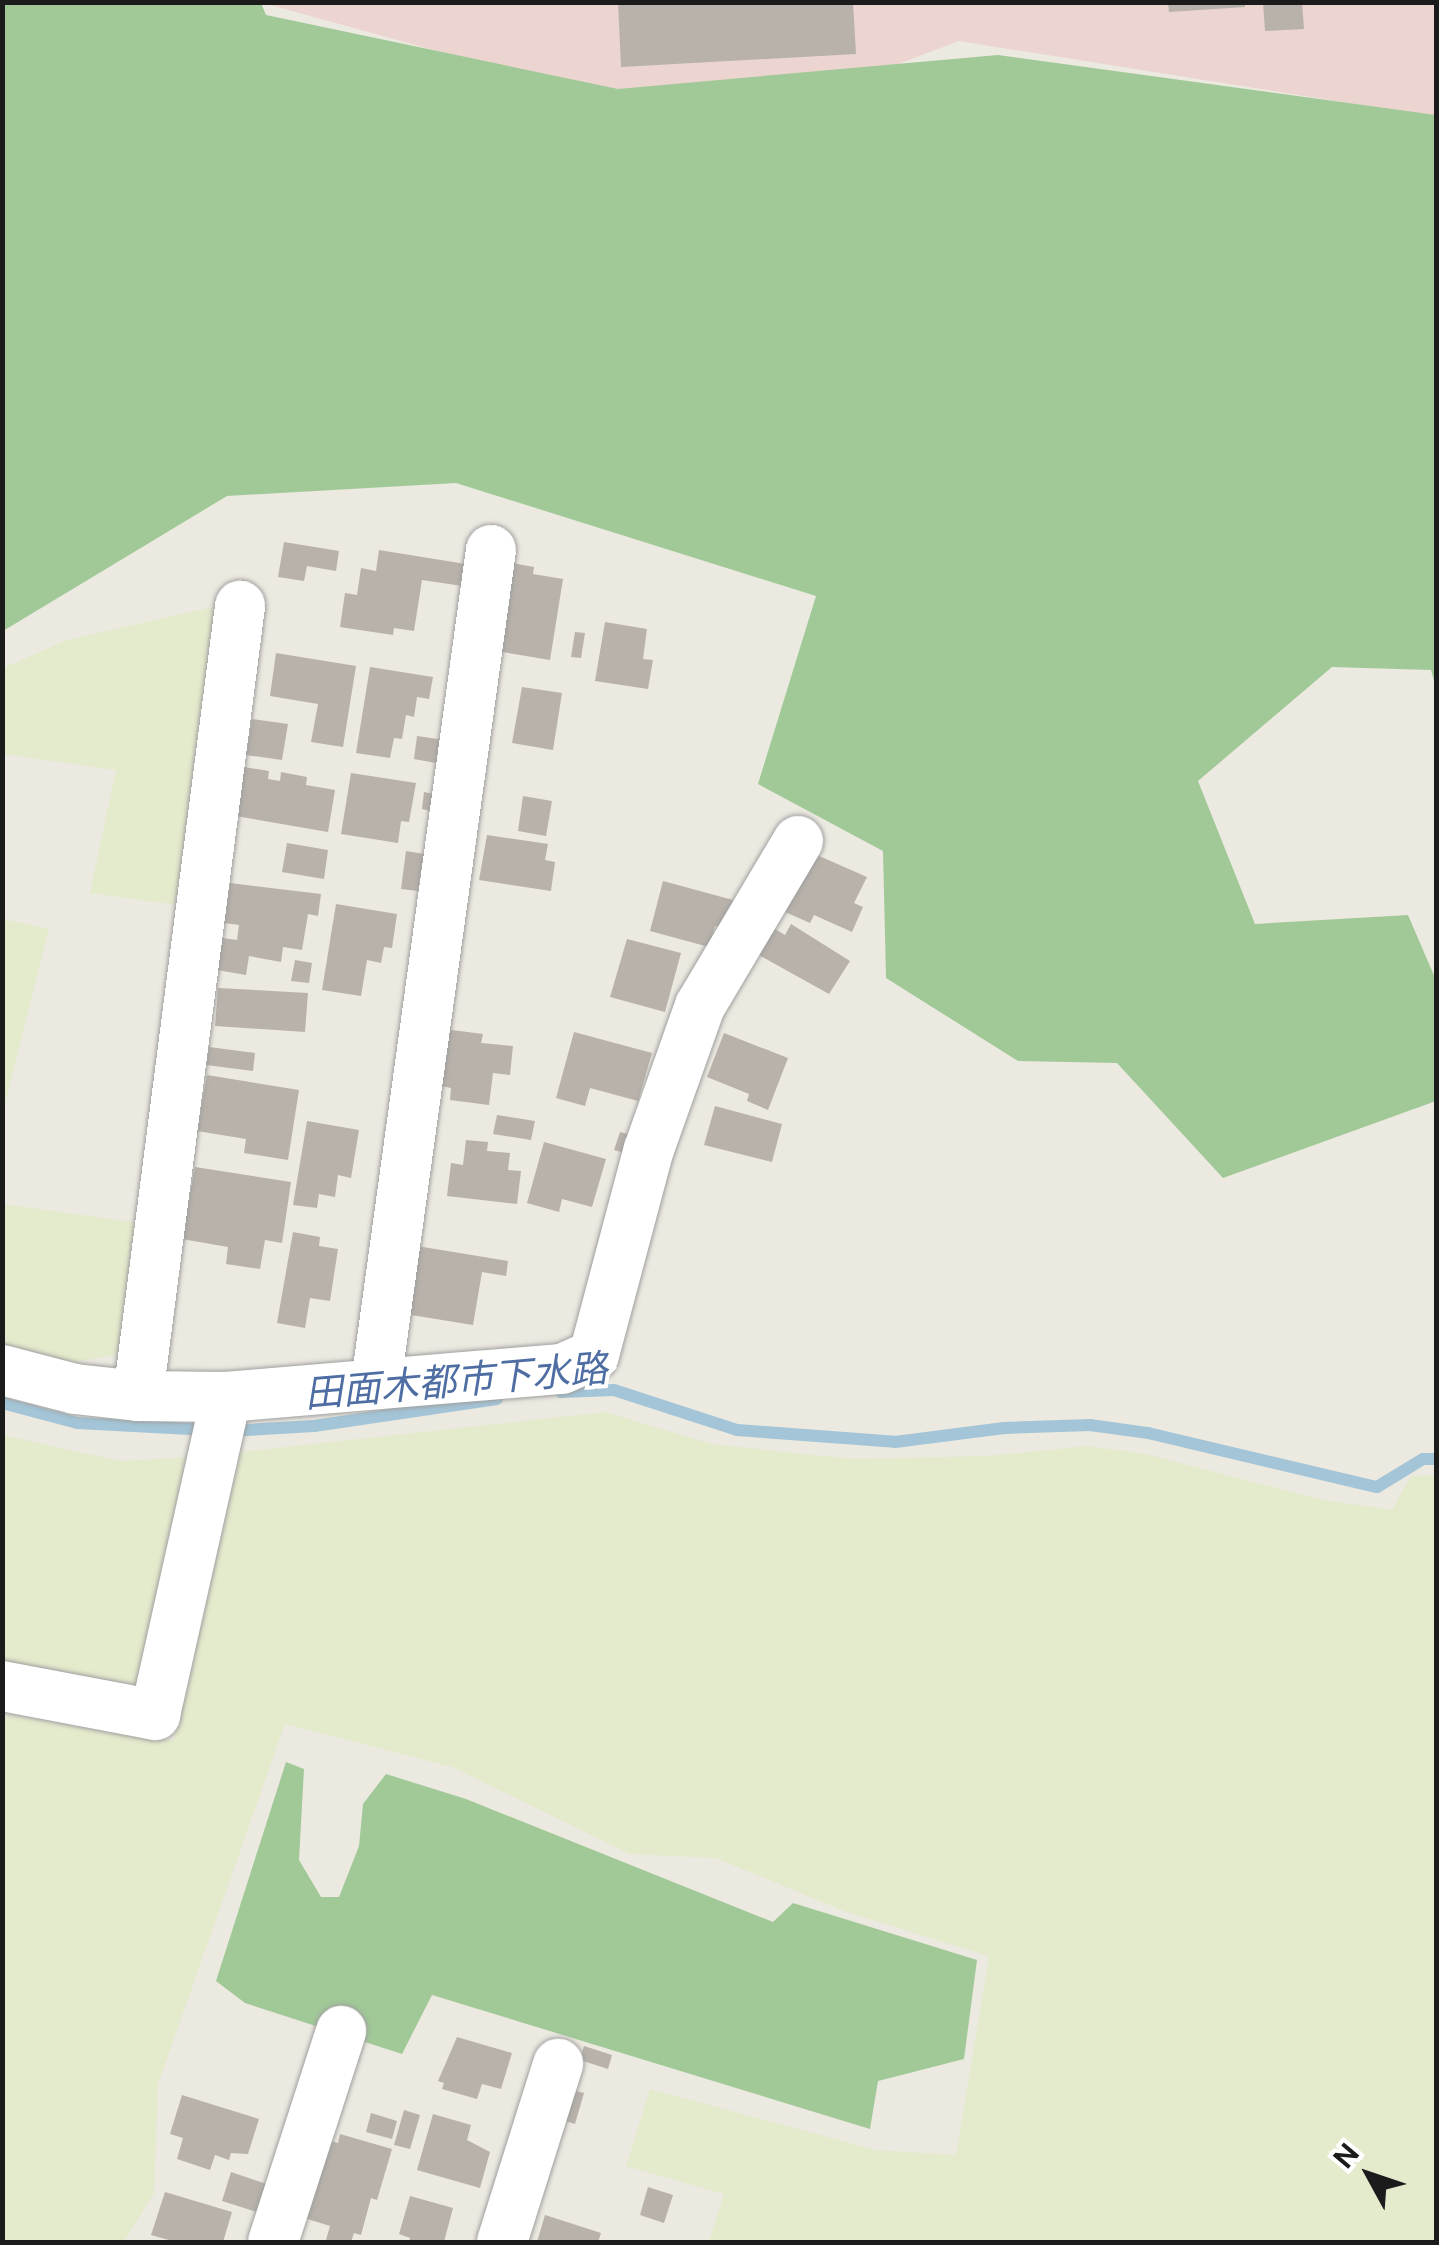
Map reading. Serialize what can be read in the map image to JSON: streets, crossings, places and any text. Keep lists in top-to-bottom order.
{
  "water": ["田面木都市下水路"],
  "north": "top left"
}
